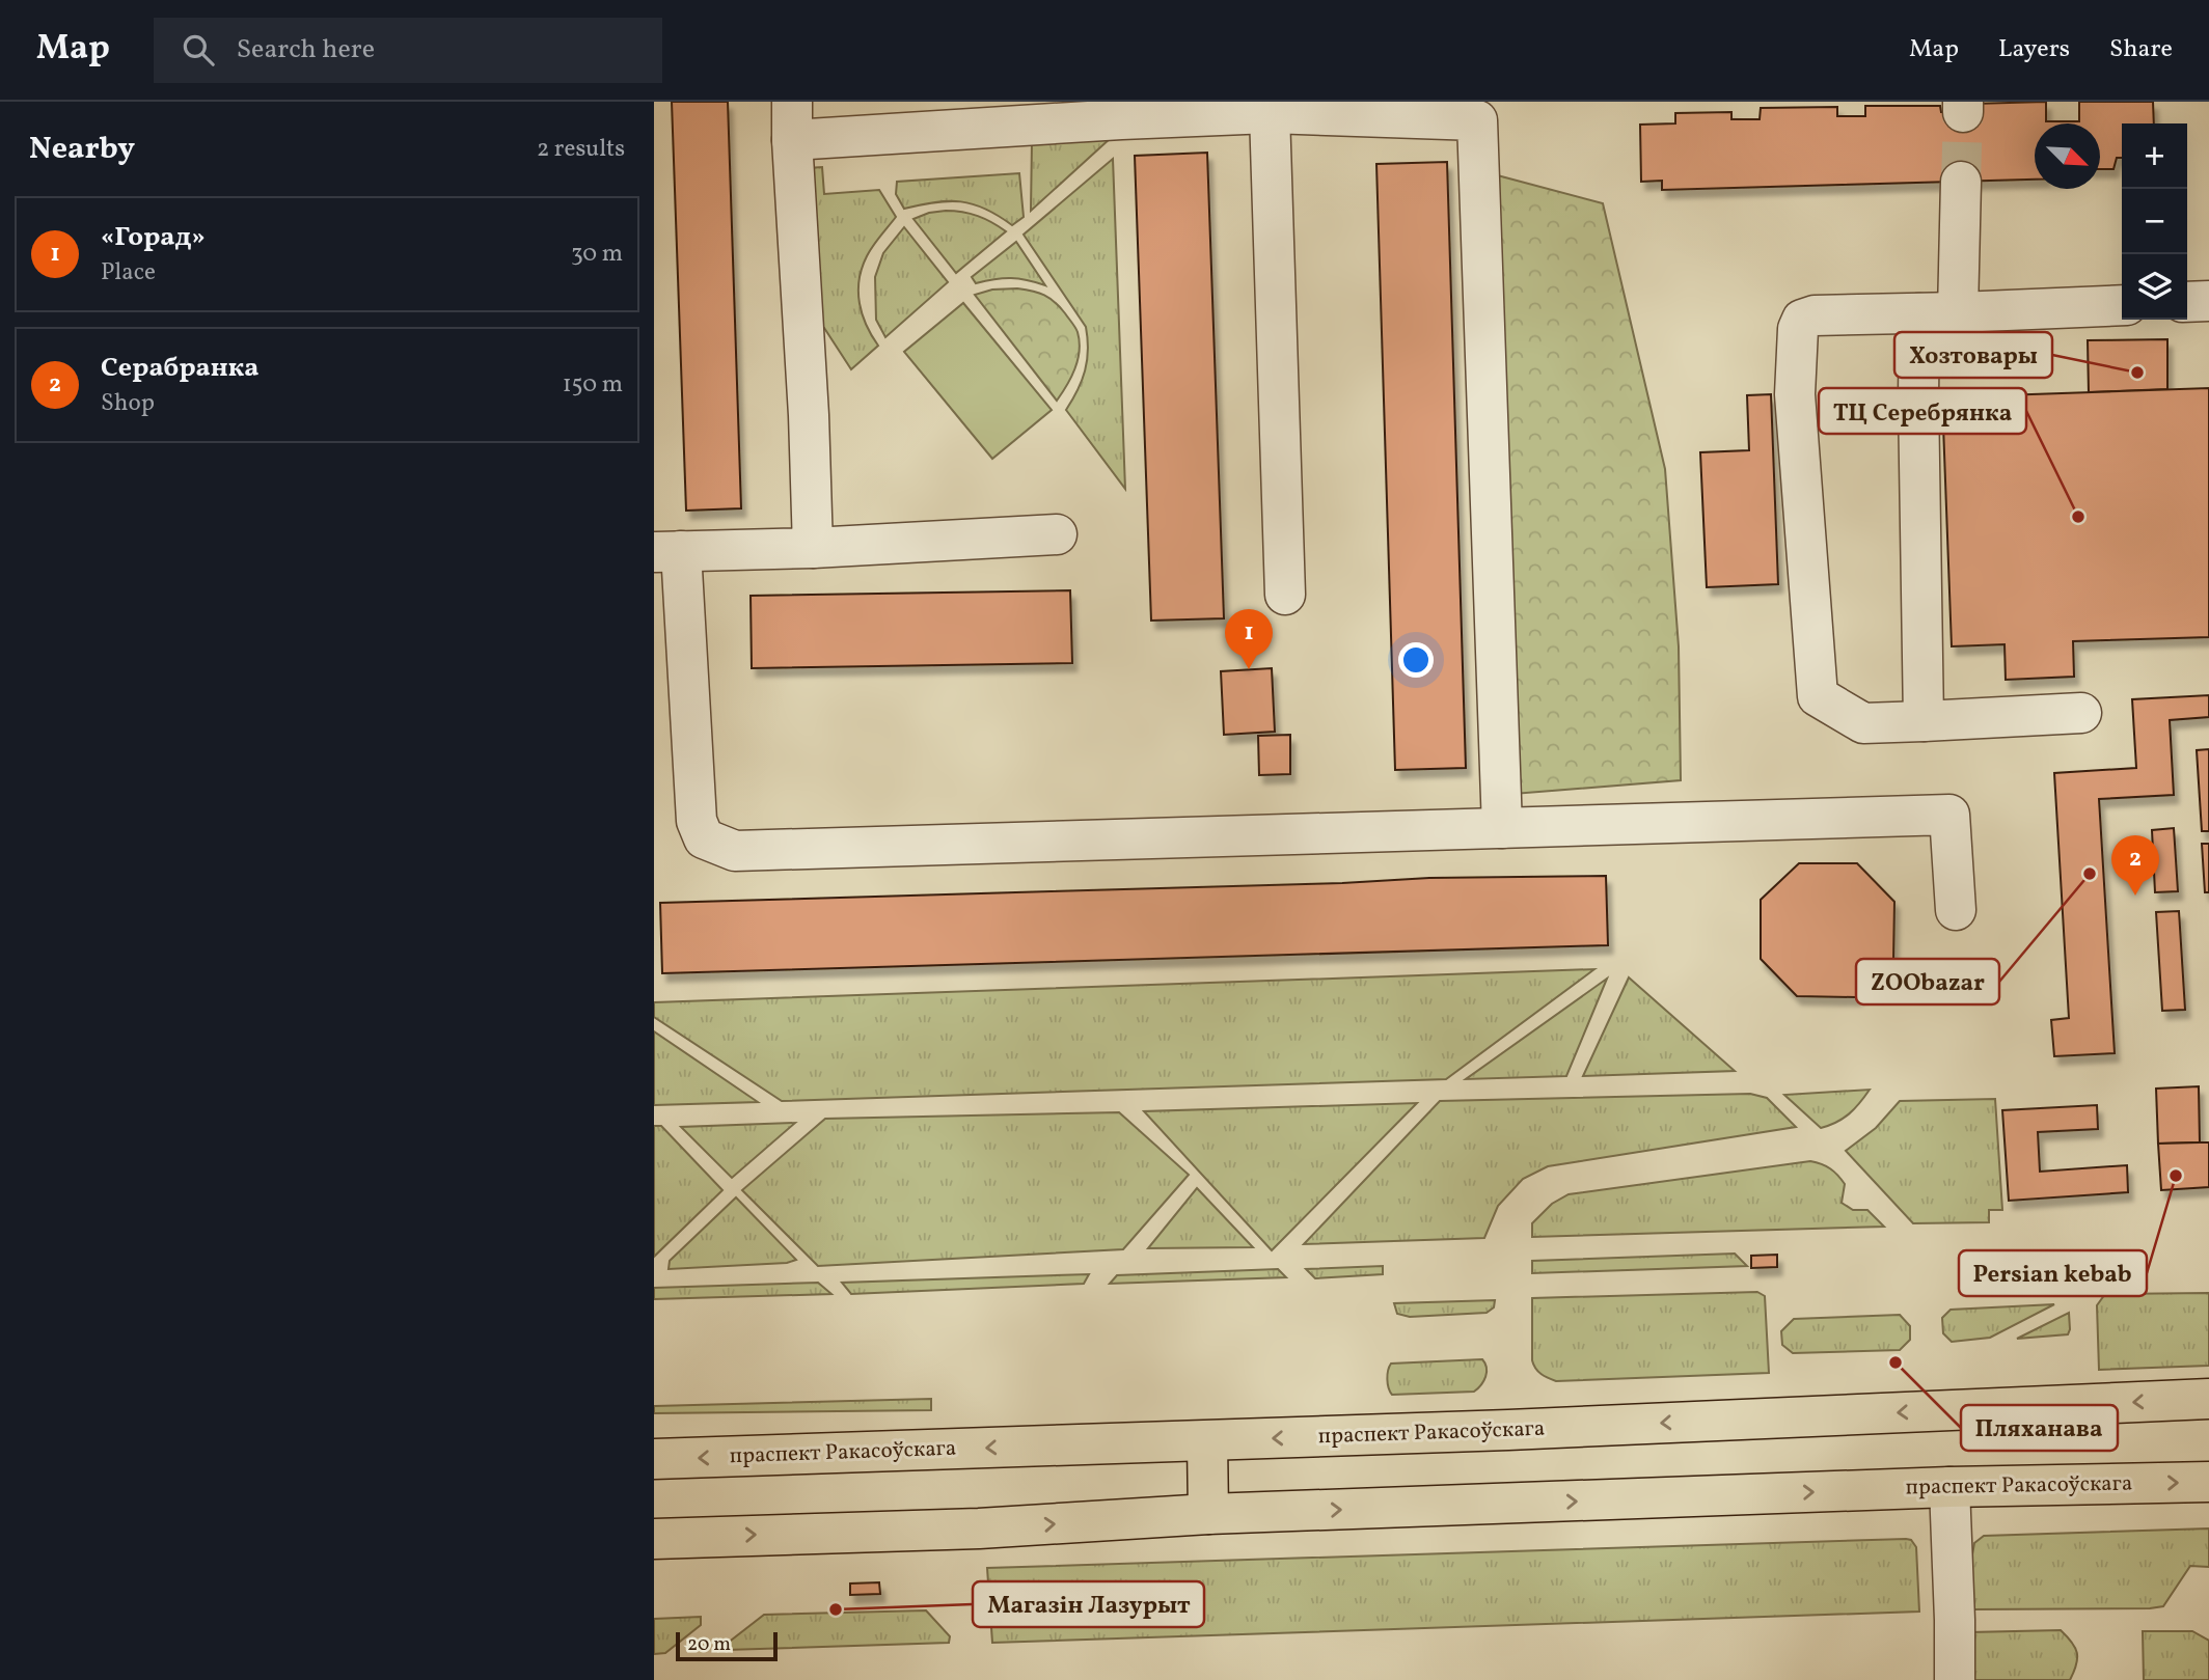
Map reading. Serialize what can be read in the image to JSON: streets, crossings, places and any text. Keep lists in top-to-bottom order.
{
  "streets": {
    "main road": ["праспект Ракасоўскага"]
  },
  "places": [
    "Хозтовары",
    "ТЦ Серебрянка",
    "ZOObazar",
    "Persian kebab",
    "Пляханава",
    "Магазін Лазурыт"
  ],
  "scale_bar": "20 m",
  "north": "bottom right",
  "page": {
    "header": "Map",
    "search": "Search here",
    "nav": ["Map", "Layers", "Share"],
    "heading": ["Nearby", "2 results"],
    "map_buttons": ["+", "−"],
    "list": [
      {
        "mark": "1",
        "name": "«Горад»",
        "note": "Place",
        "value": "30 m"
      },
      {
        "mark": "2",
        "name": "Серабранка",
        "note": "Shop",
        "value": "150 m"
      }
    ],
    "pins": ["1", "2"],
    "scale": "20 m"
  }
}
